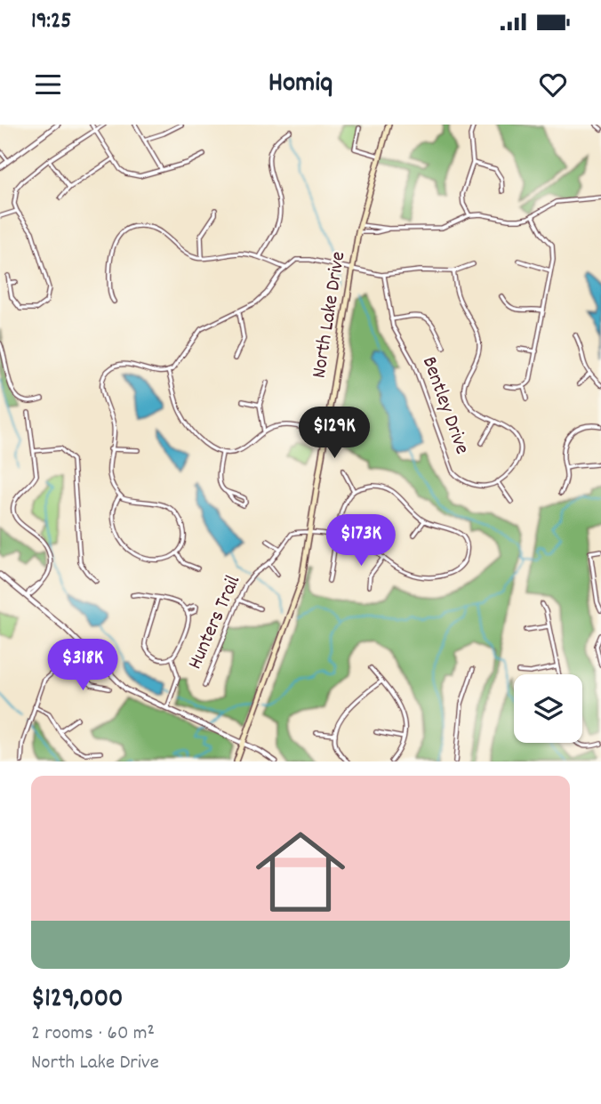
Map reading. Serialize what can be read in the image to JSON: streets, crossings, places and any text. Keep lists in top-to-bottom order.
{
  "streets": {
    "main road": ["North Lake Drive"],
    "street": ["Bentley Drive", "Hunters Trail"]
  },
  "crossings": [
    ["North Lake Drive", "Hunters Trail"]
  ],
  "page": {
    "status": "19:25",
    "header": "Homiq",
    "price": ["$129K", "$173K", "$318K"],
    "list": [
      {
        "name": "$129,000",
        "note": "2 rooms · 60 m² · North Lake Drive"
      }
    ]
  }
}
